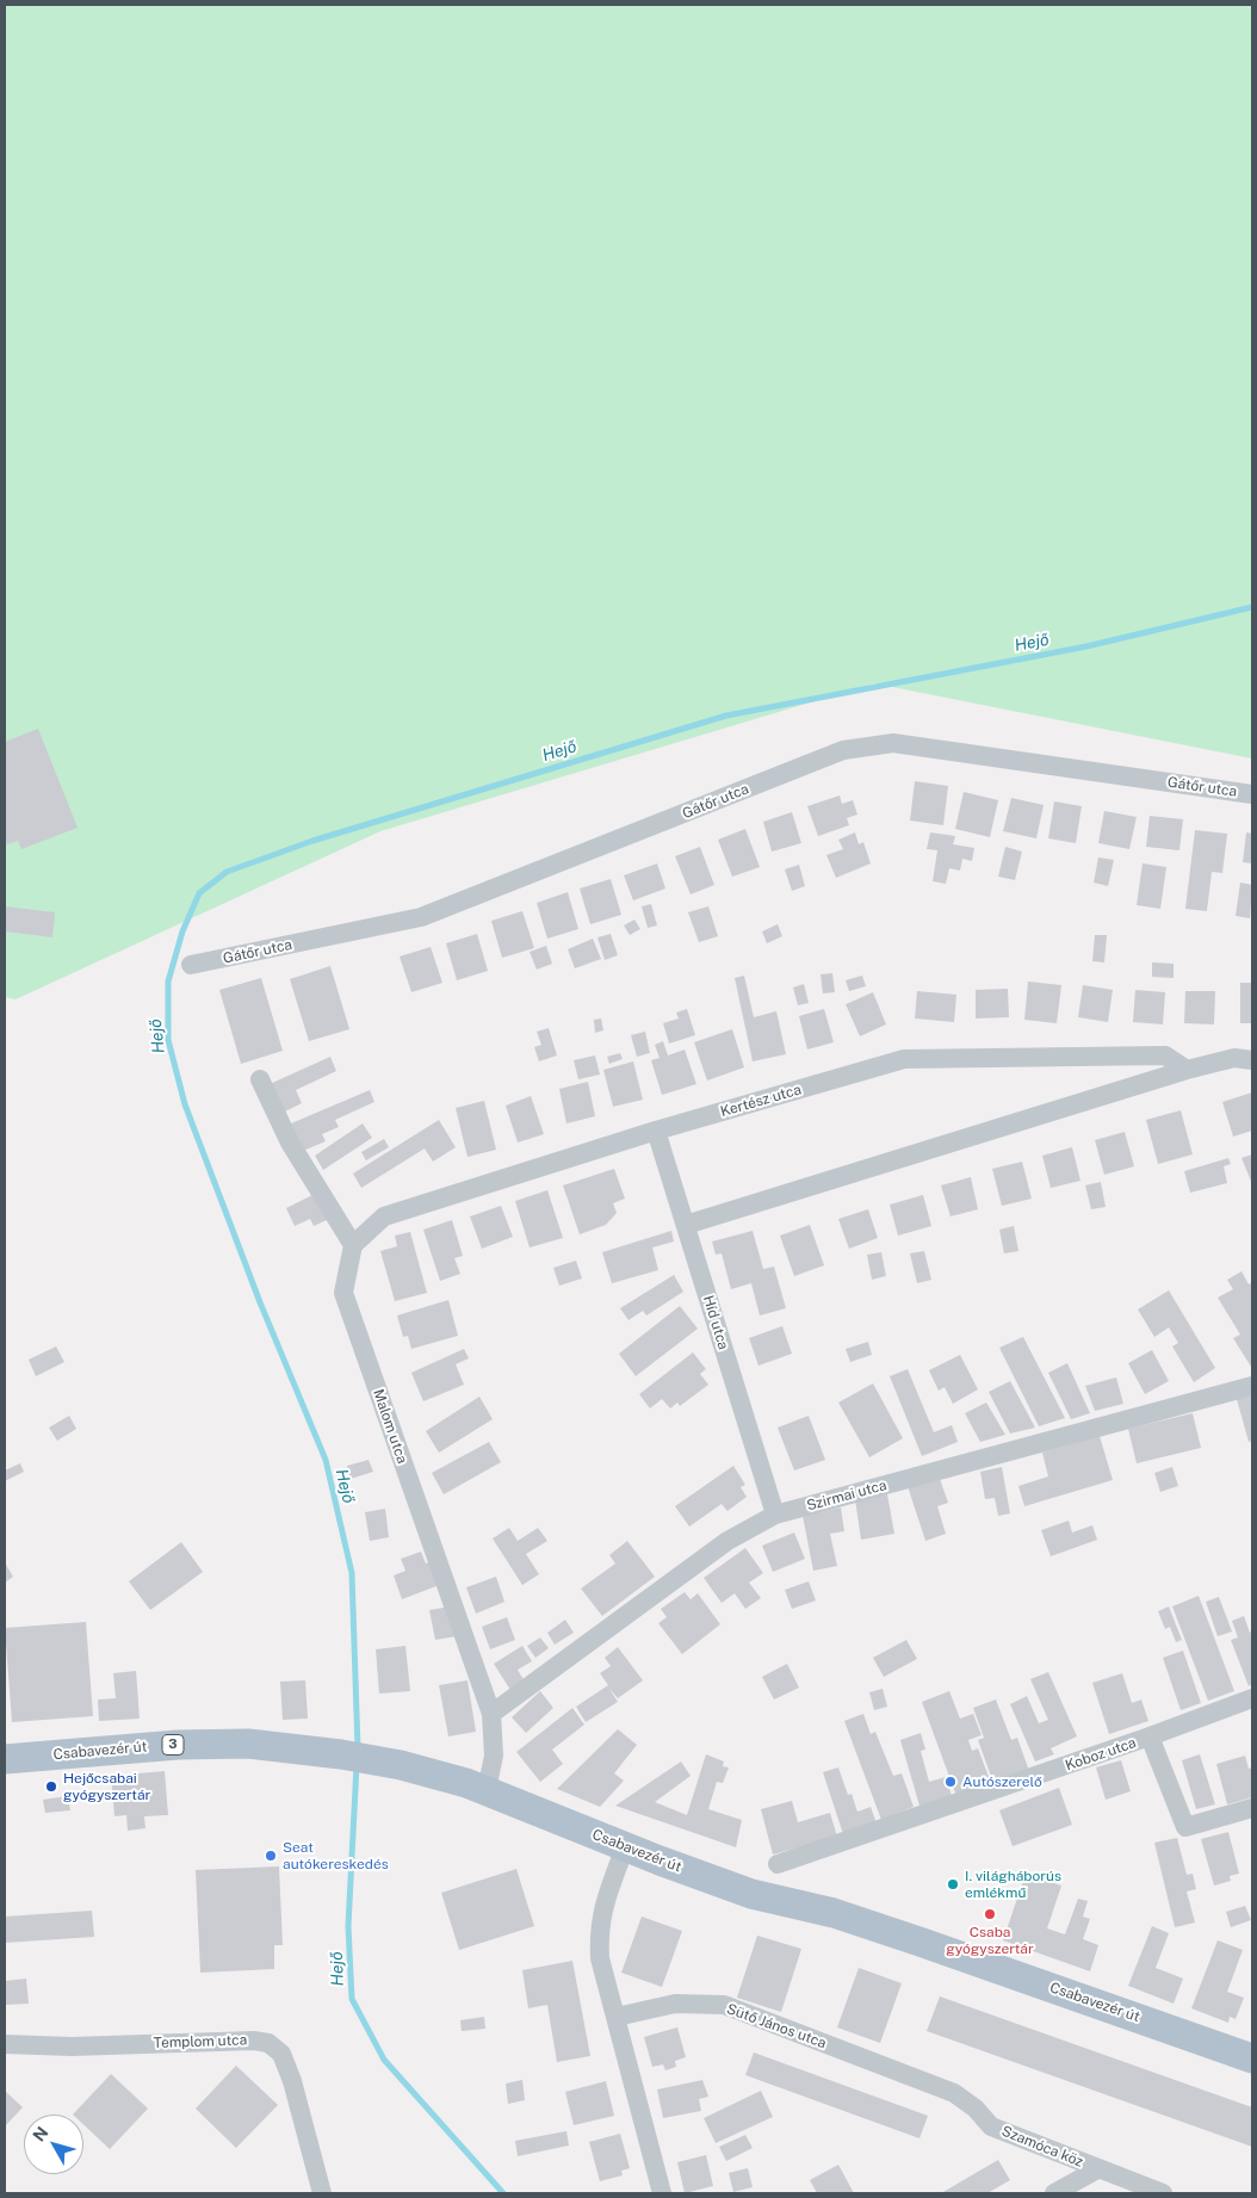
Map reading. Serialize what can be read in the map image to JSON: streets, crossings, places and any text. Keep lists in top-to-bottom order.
{
  "streets": {
    "main road": ["3", "Csabavezér út"],
    "street": [
      "Gátőr utca",
      "Kertész utca",
      "Híd utca",
      "Malom utca",
      "Szirmai utca",
      "Koboz utca",
      "Sütő János utca",
      "Templom utca",
      "Szamóca köz"
    ]
  },
  "crossings": [
    ["Kertész utca", "Híd utca"],
    ["Kertész utca", "Malom utca"],
    ["Híd utca", "Szirmai utca"],
    ["Malom utca", "Szirmai utca"],
    ["Malom utca", "Csabavezér út"],
    ["Sütő János utca", "Szamóca köz"]
  ],
  "water": ["Hejő"],
  "places": [
    "Autószerelő",
    "Hejőcsabai gyógyszertár",
    "Seat autókereskedés",
    "I. világháborús emlékmű",
    "Csaba gyógyszertár"
  ],
  "north": "top left"
}
